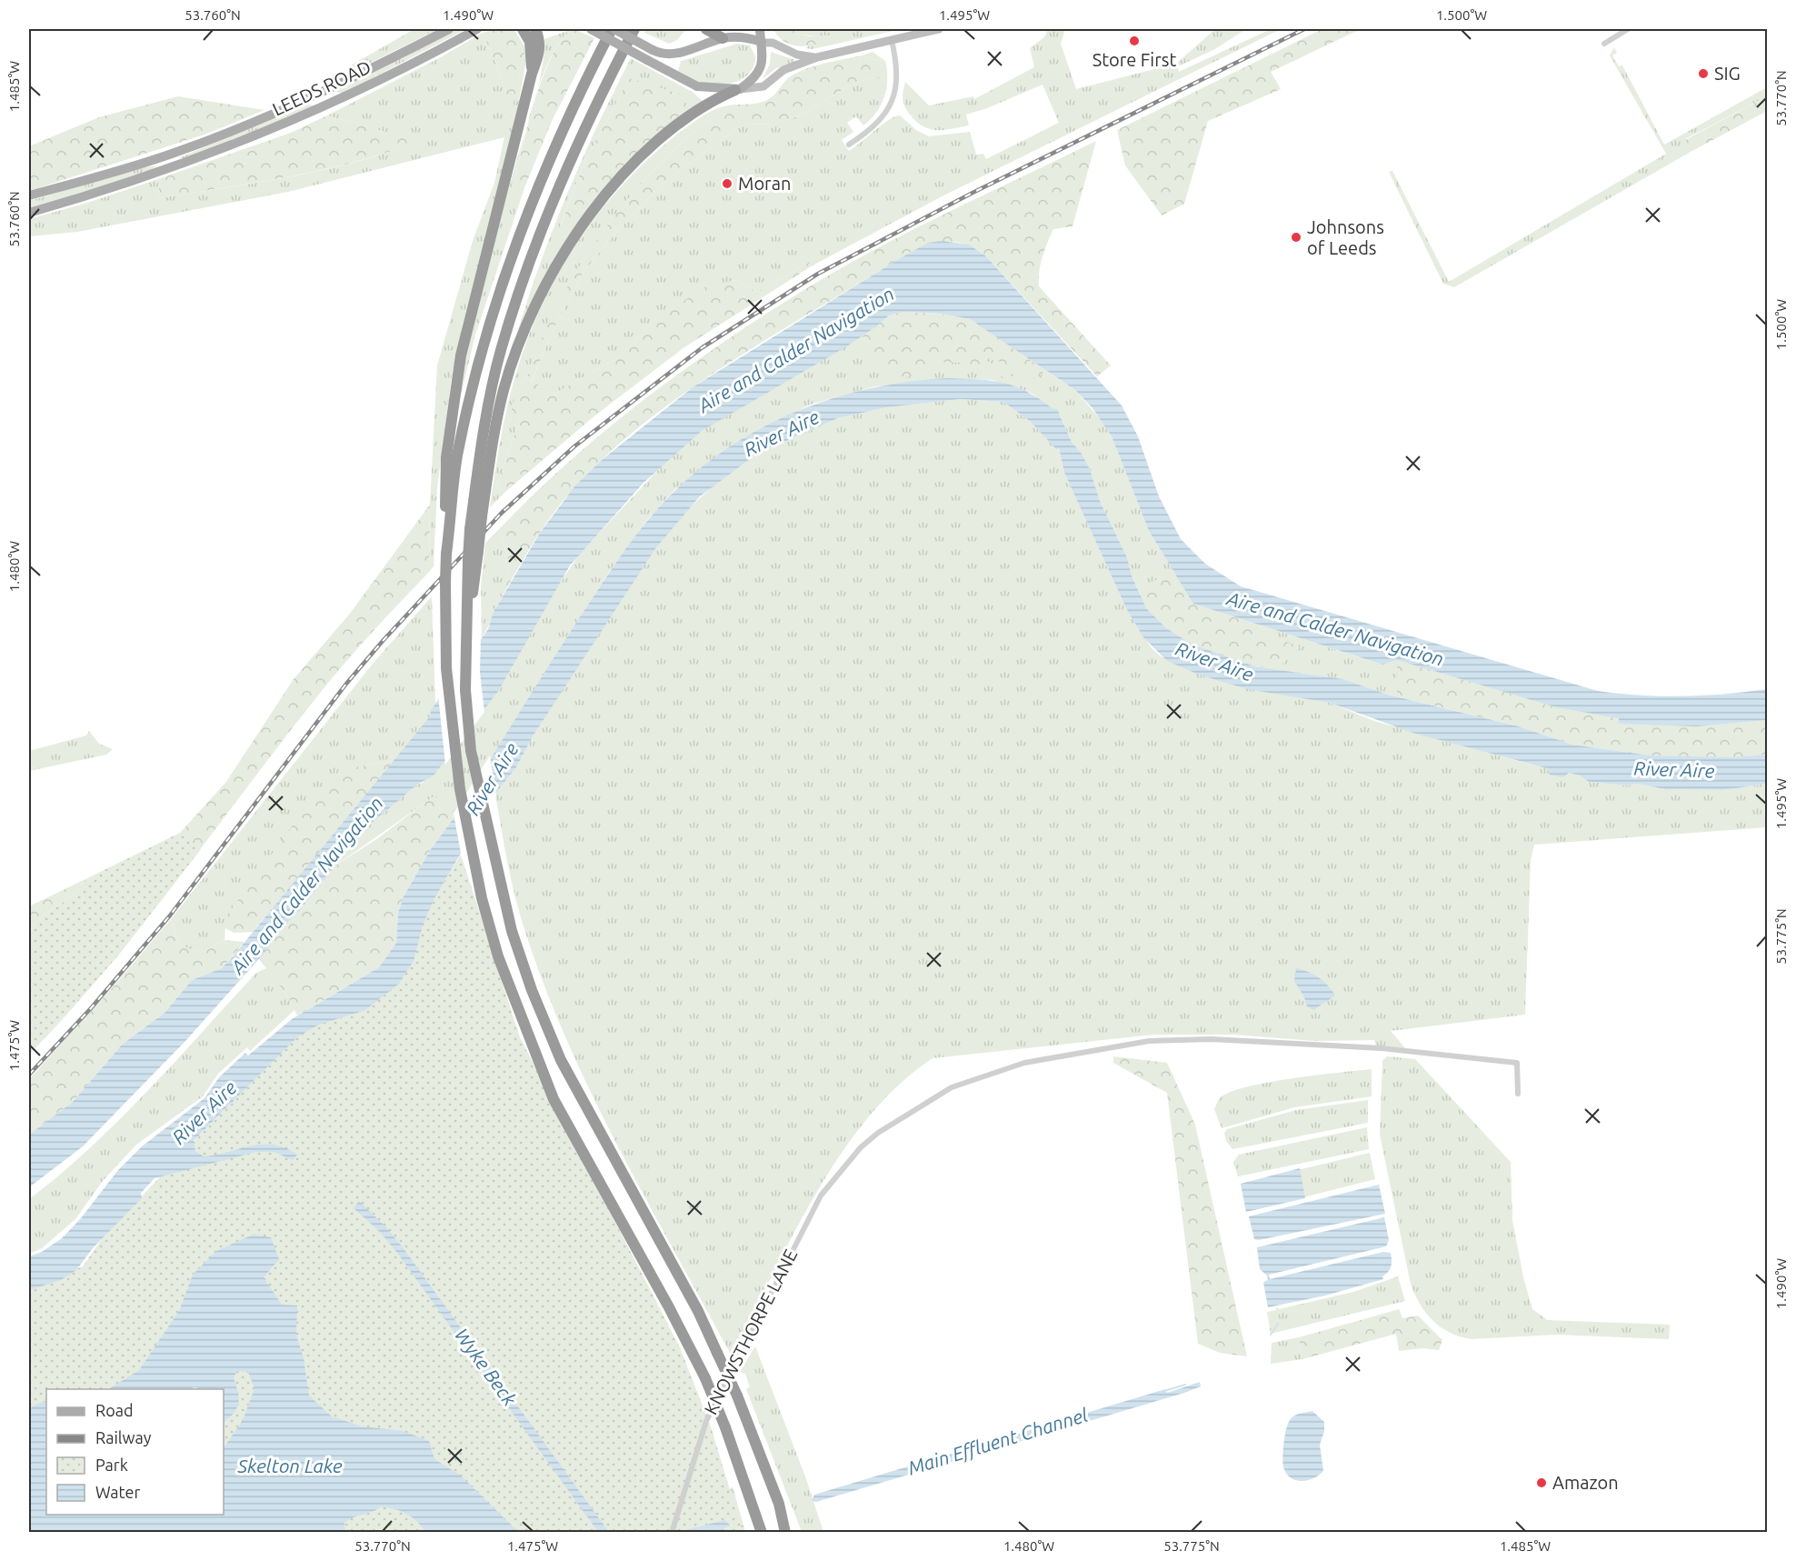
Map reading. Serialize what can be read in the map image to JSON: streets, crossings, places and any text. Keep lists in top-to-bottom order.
{
  "streets": {
    "main road": ["LEEDS ROAD"],
    "street": ["KNOWSTHORPE LANE"]
  },
  "water": [
    "Aire and Calder Navigation",
    "River Aire",
    "Wyke Beck",
    "Main Effluent Channel",
    "Skelton Lake"
  ],
  "places": [
    "Store First",
    "SIG",
    "Moran",
    "Johnsons of Leeds",
    "Amazon"
  ],
  "legend": [
    "Road",
    "Railway",
    "Park",
    "Water"
  ],
  "coordinates": [
    "53.760°N",
    "1.490°W",
    "1.495°W",
    "1.500°W",
    "1.485°W",
    "53.770°N",
    "1.480°W",
    "53.775°N",
    "1.475°W"
  ]
}
